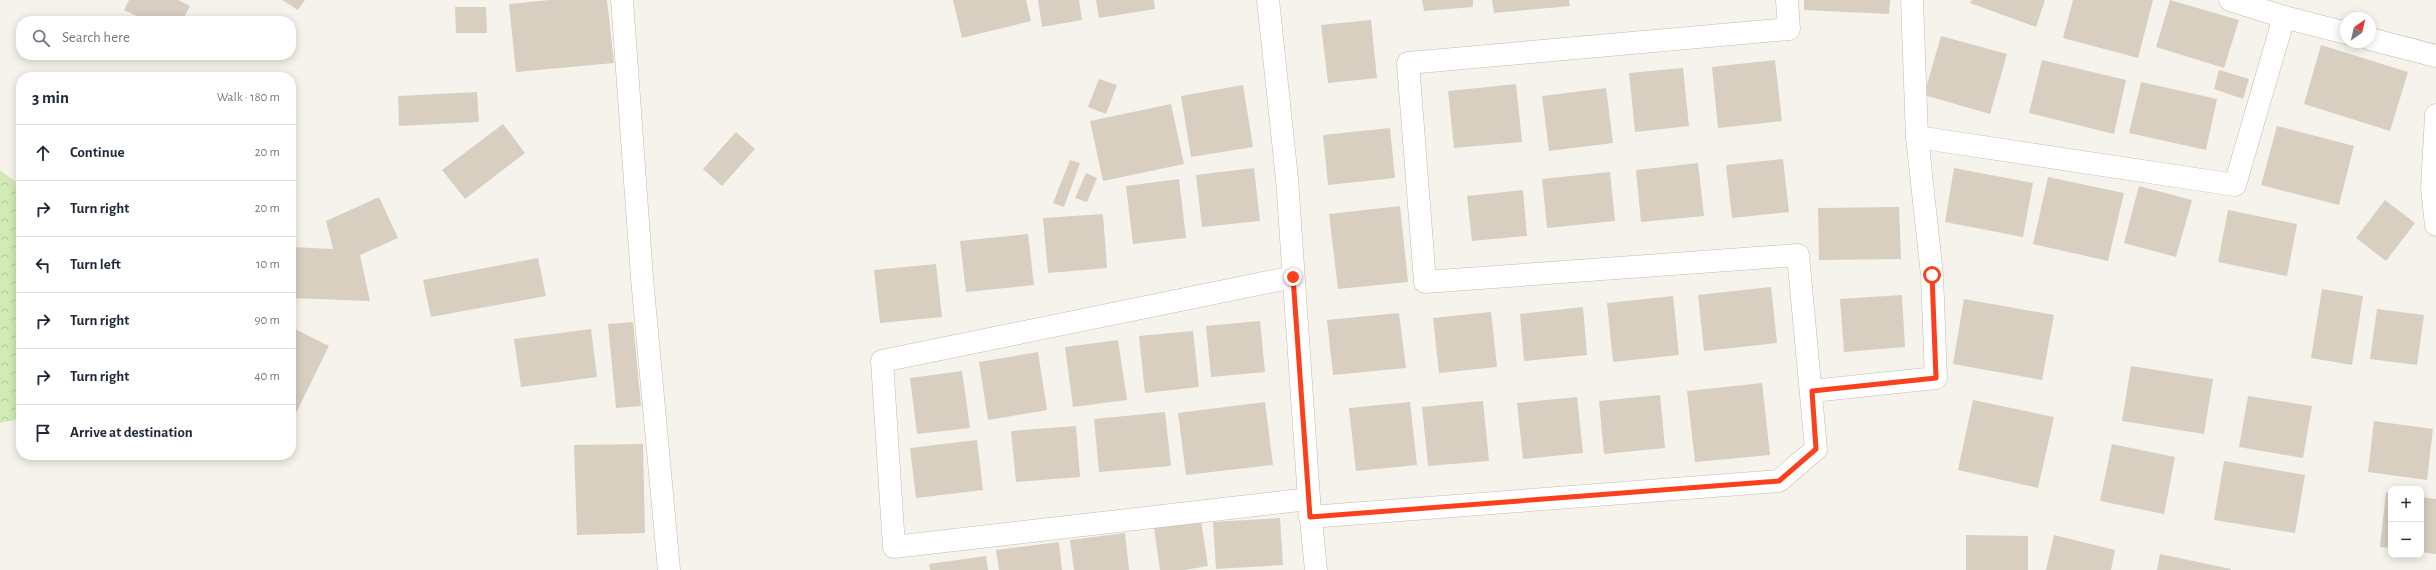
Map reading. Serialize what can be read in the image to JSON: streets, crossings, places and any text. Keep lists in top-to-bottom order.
{
  "north": "top right",
  "page": {
    "search": "Search here",
    "heading": ["3 min", "Walk · 180 m"],
    "list": [
      ["Continue", "20 m"],
      ["Turn right", "20 m"],
      ["Turn left", "10 m"],
      ["Turn right", "90 m"],
      ["Turn right", "40 m"],
      "Arrive at destination"
    ],
    "map_buttons": ["+", "−"]
  }
}
